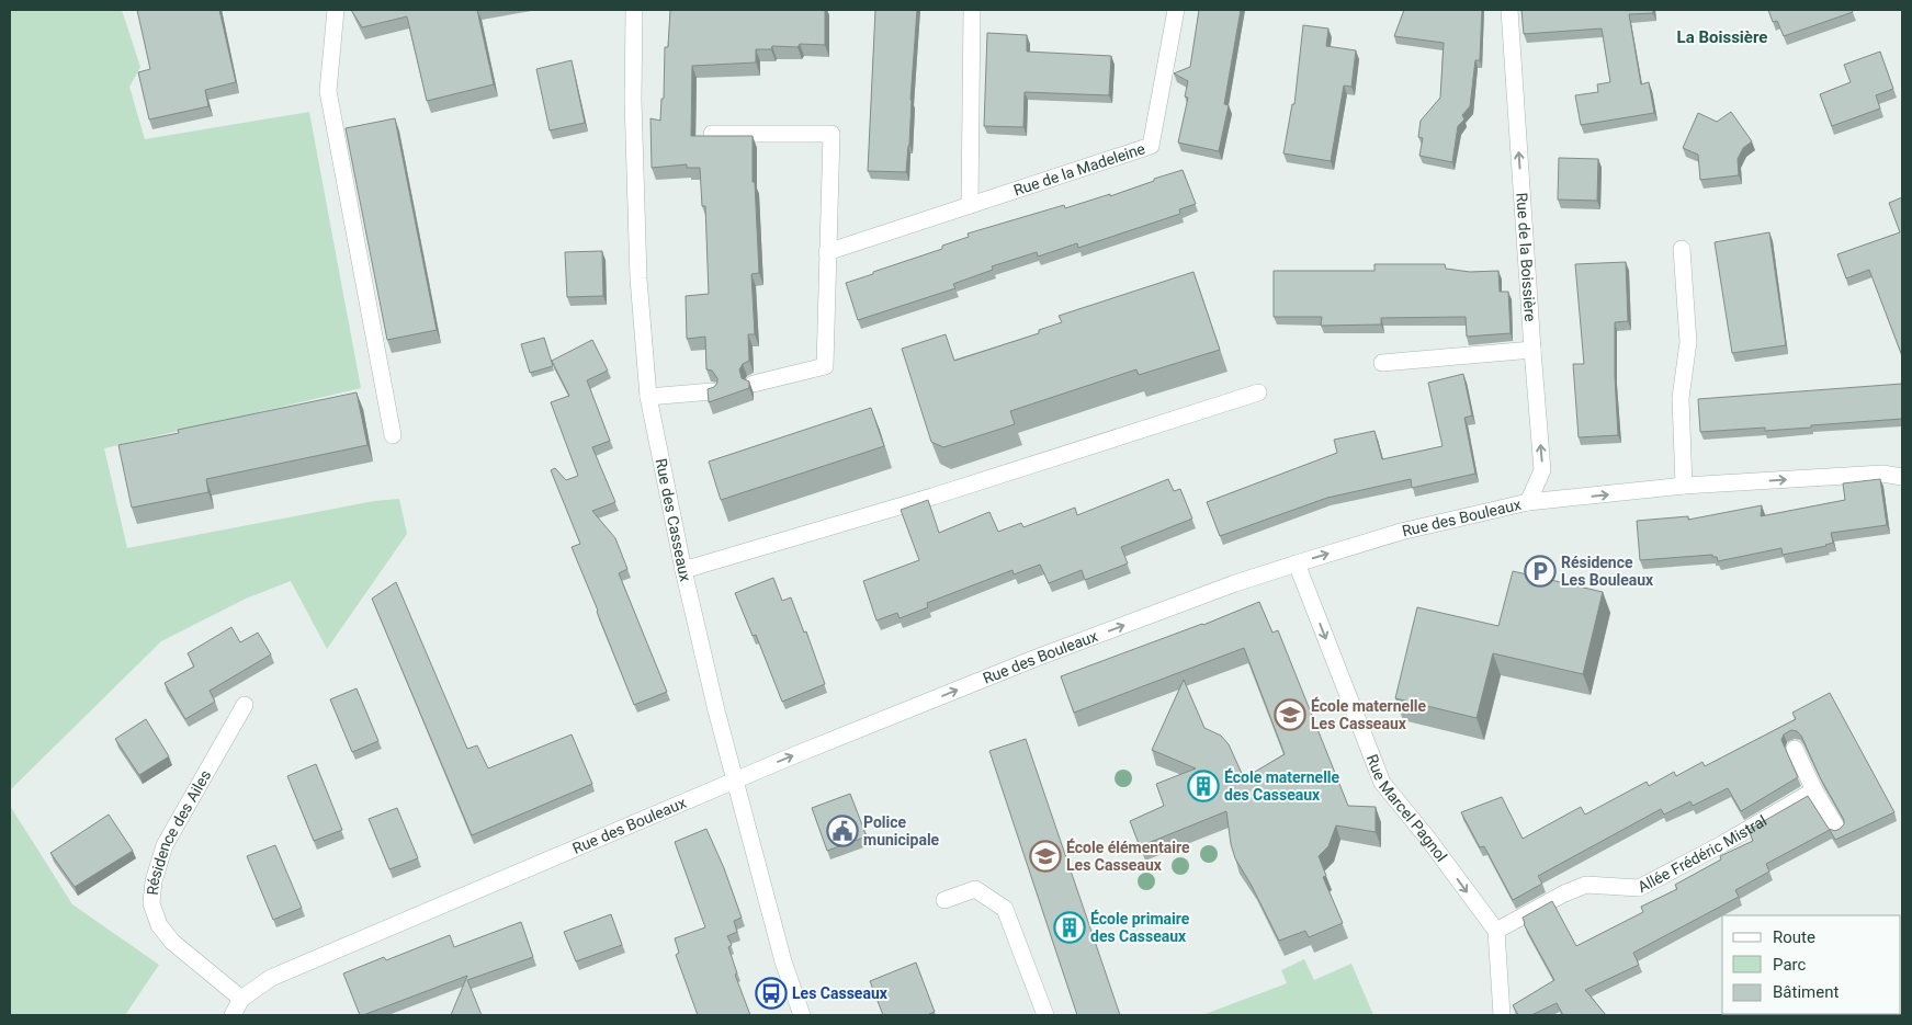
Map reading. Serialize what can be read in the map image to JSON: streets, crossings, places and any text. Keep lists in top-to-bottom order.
{
  "streets": {
    "street": [
      "Rue de la Madeleine",
      "Rue de la Boissière",
      "Rue des Bouleaux",
      "Rue des Casseaux",
      "Rue Marcel Pagnol",
      "Résidence des Ailes",
      "Allée Frédéric Mistral"
    ]
  },
  "crossings": [
    ["Rue de la Boissière", "Rue des Bouleaux"],
    ["Rue des Bouleaux", "Rue des Casseaux"],
    ["Rue des Bouleaux", "Rue Marcel Pagnol"],
    ["Rue des Bouleaux", "Résidence des Ailes"],
    ["Rue Marcel Pagnol", "Allée Frédéric Mistral"]
  ],
  "one_way": ["Rue de la Boissière", "Rue des Bouleaux", "Rue Marcel Pagnol"],
  "districts": ["La Boissière"],
  "places": {
    "parking": ["Résidence Les Bouleaux"],
    "school or university": ["École maternelle Les Casseaux", "École élémentaire Les Casseaux"],
    "building": ["École maternelle des Casseaux", "École primaire des Casseaux"],
    "public building": ["Police municipale"],
    "bus stop": ["Les Casseaux"]
  },
  "legend": ["Route", "Parc", "Bâtiment"]
}
